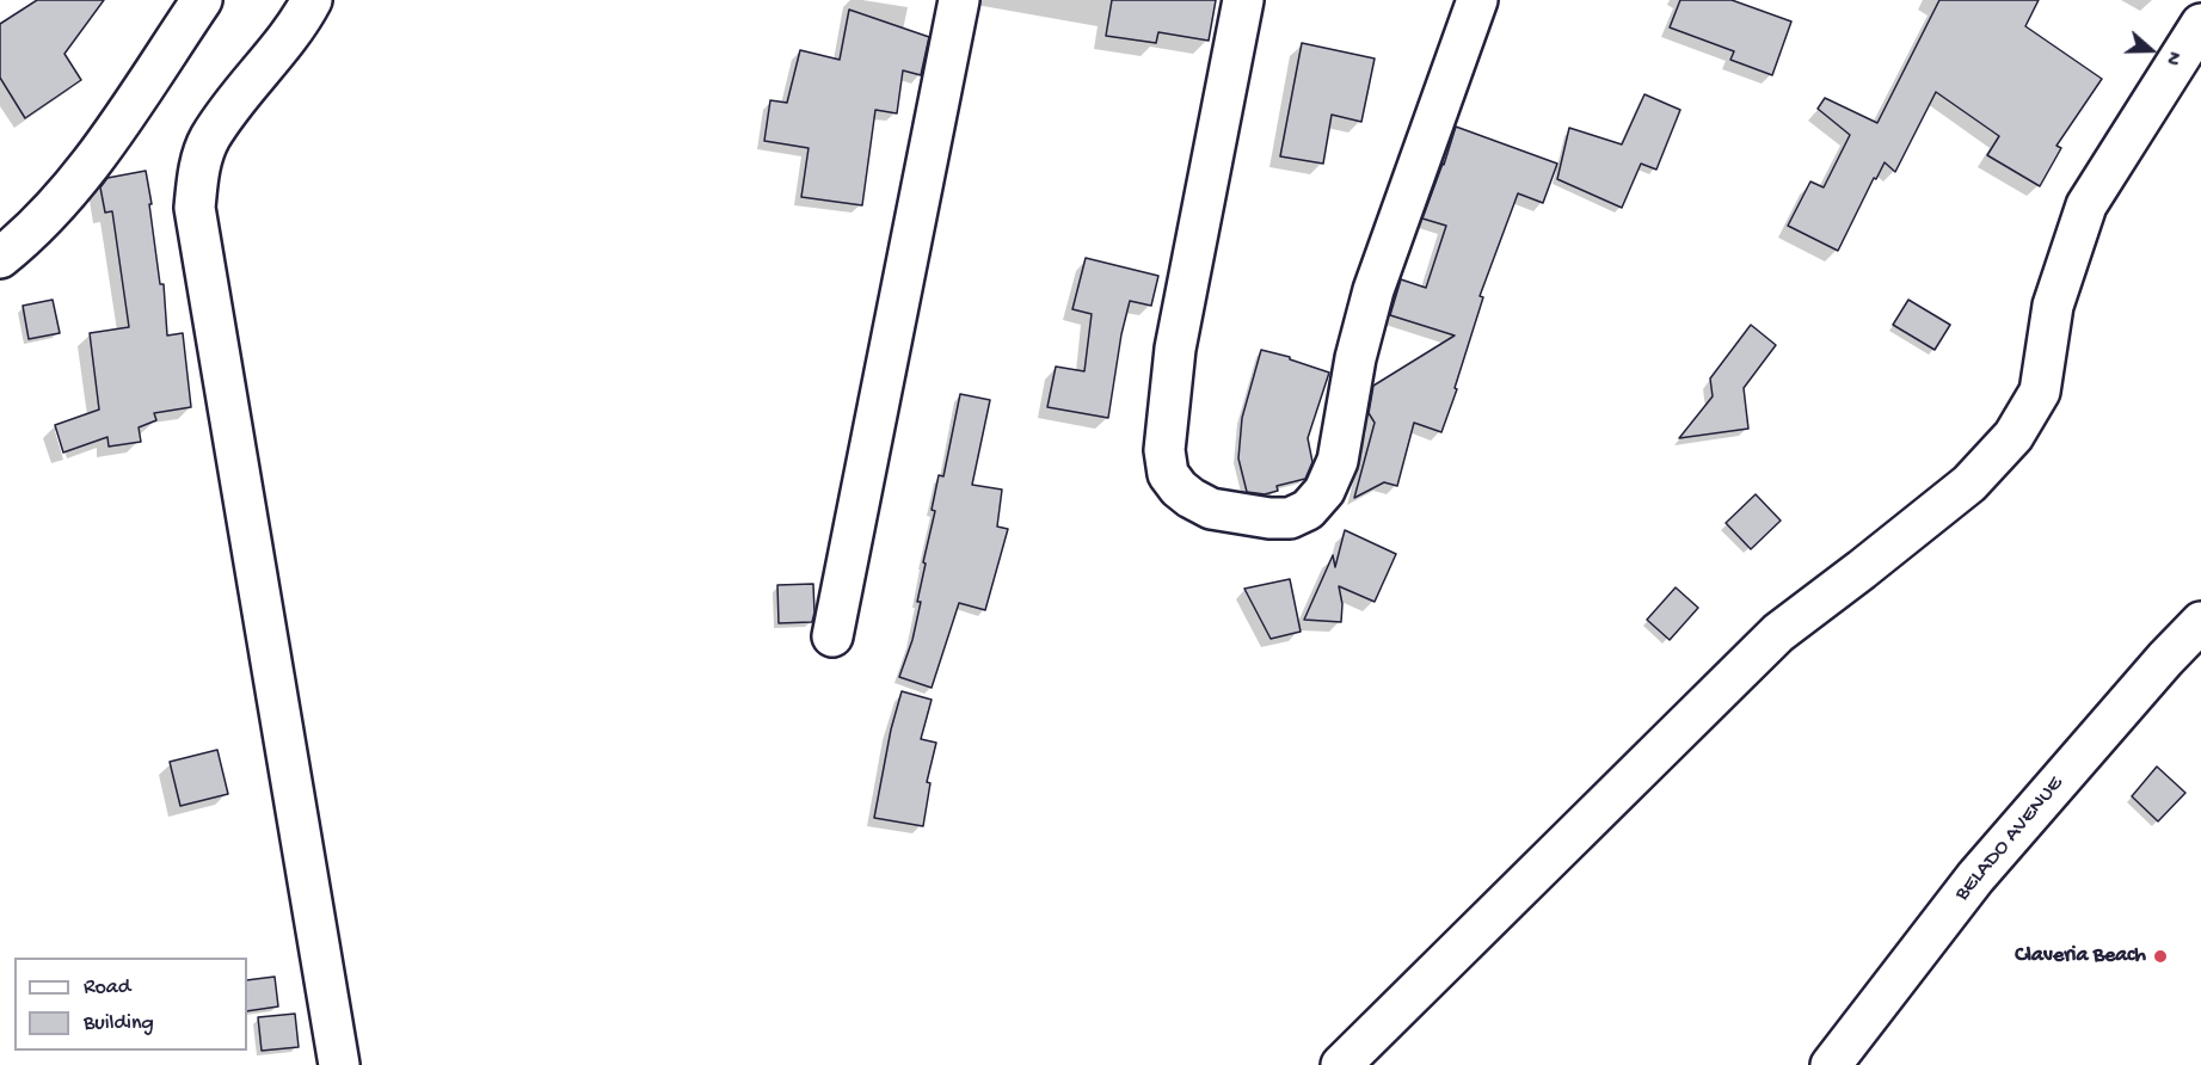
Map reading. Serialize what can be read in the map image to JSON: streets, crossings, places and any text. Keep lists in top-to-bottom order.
{
  "streets": {
    "street": ["BELADO AVENUE"]
  },
  "places": ["Claveria Beach"],
  "legend": ["Road", "Building"],
  "north": "right"
}
